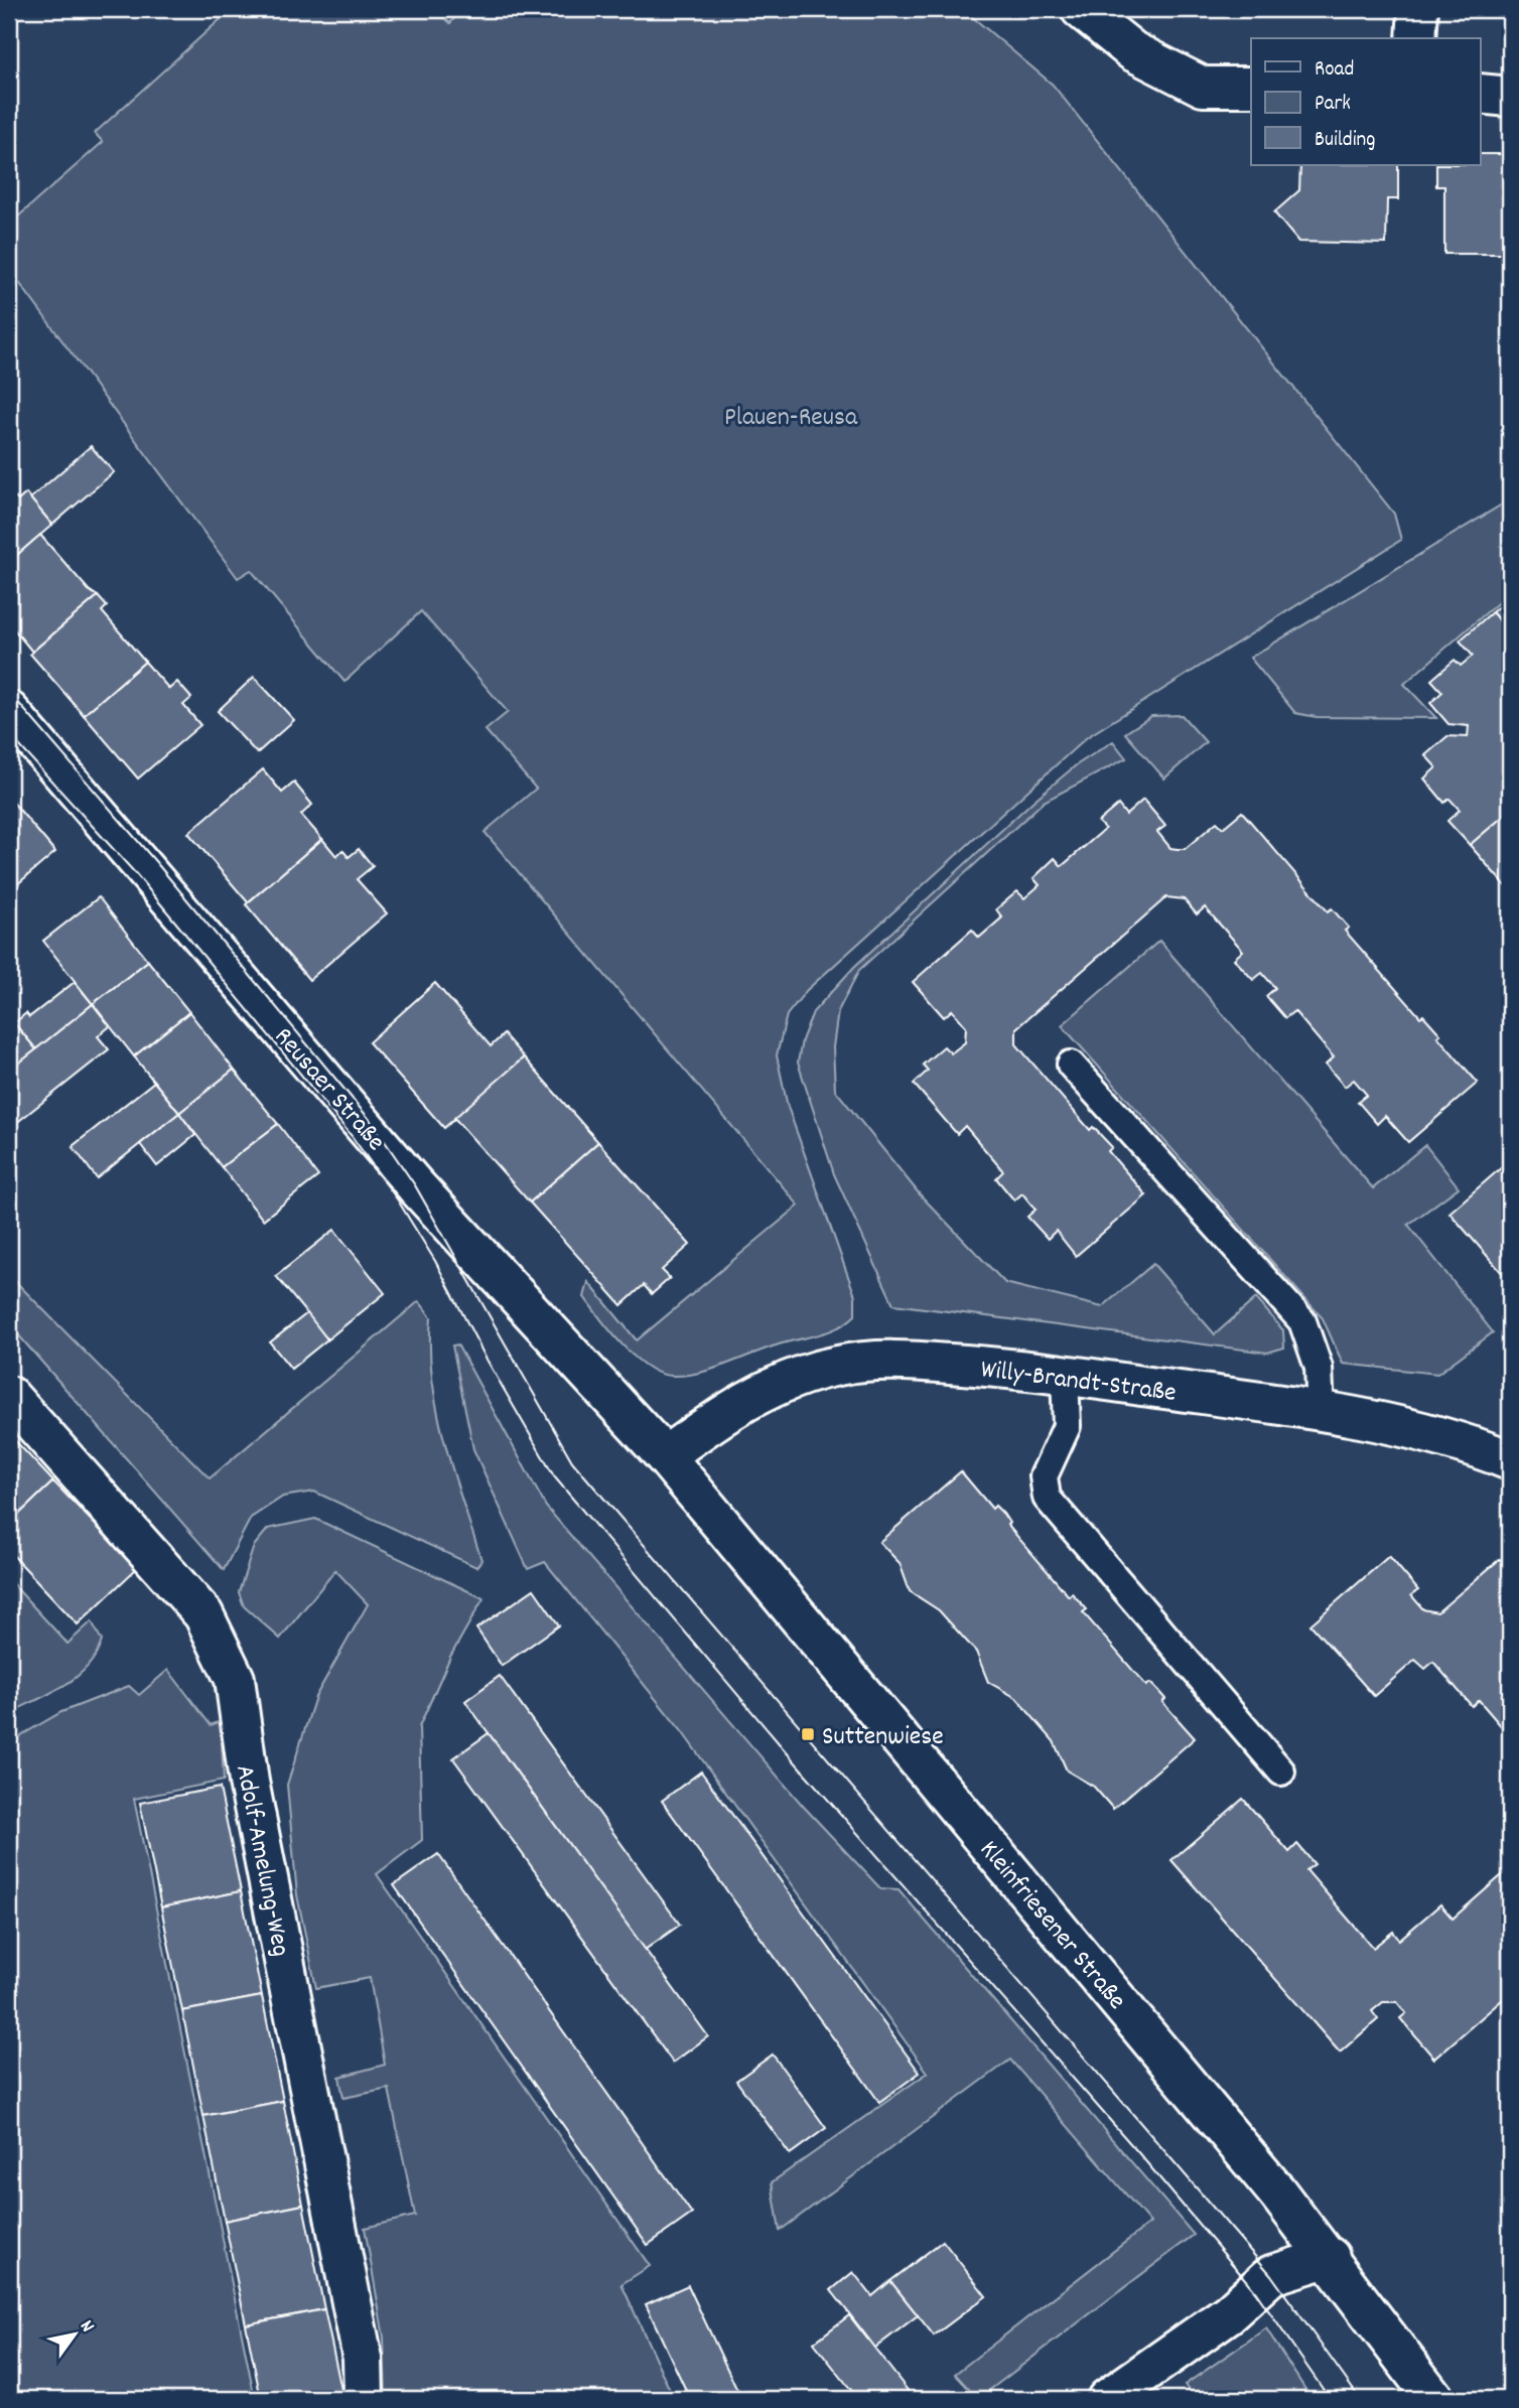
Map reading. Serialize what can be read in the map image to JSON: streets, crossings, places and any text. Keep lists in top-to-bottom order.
{
  "streets": {
    "street": [
      "Reusaer Straße",
      "Willy-Brandt-Straße",
      "Adolf-Amelung-Weg",
      "Kleinfriesener Straße"
    ]
  },
  "crossings": [
    ["Reusaer Straße", "Willy-Brandt-Straße"],
    ["Reusaer Straße", "Kleinfriesener Straße"],
    ["Willy-Brandt-Straße", "Kleinfriesener Straße"]
  ],
  "parks": ["Plauen-Reusa"],
  "places": {
    "transit": ["Suttenwiese"]
  },
  "legend": ["Road", "Park", "Building"],
  "north": "top right"
}
